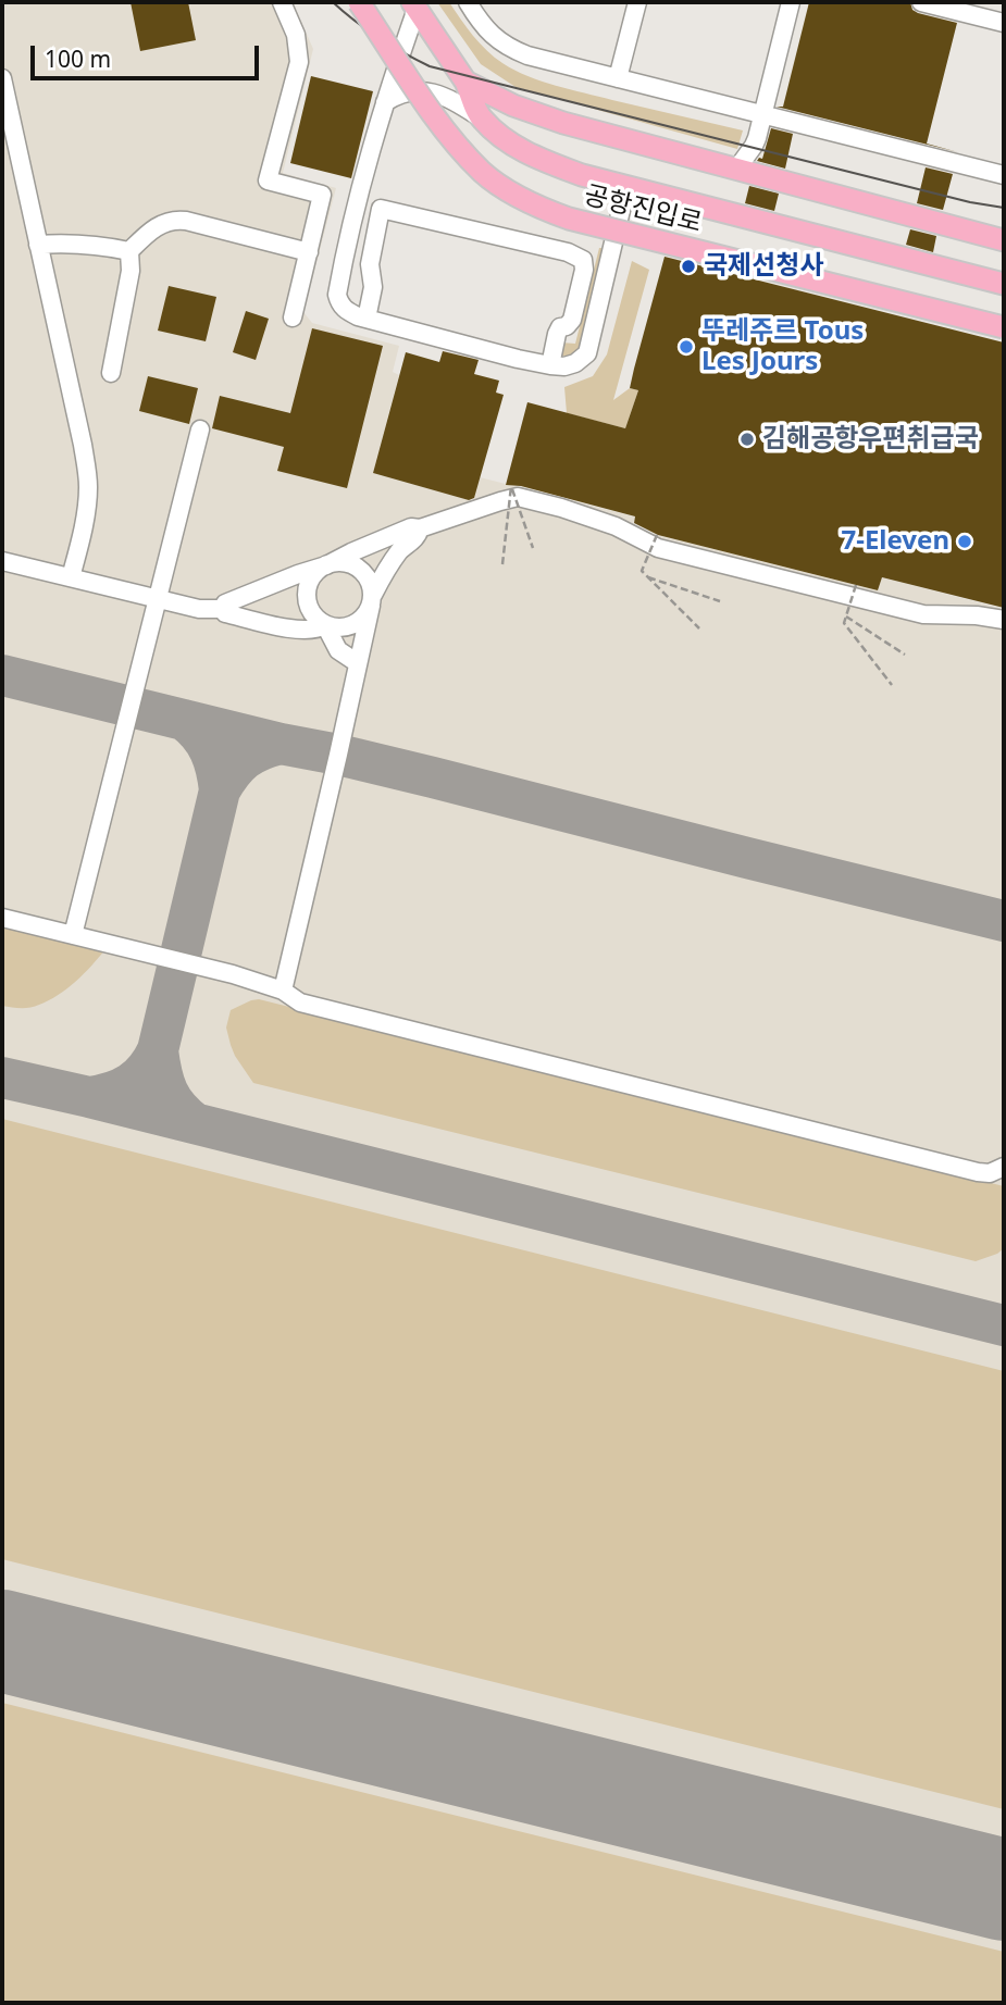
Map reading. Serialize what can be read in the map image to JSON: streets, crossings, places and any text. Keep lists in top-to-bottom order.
{
  "streets": {
    "main road": ["공항진입로"]
  },
  "places": [
    "국제선청사",
    "뚜레주르 Tous Les Jours",
    "김해공항우편취급국",
    "7-Eleven"
  ],
  "scale_bar": "100 m"
}
